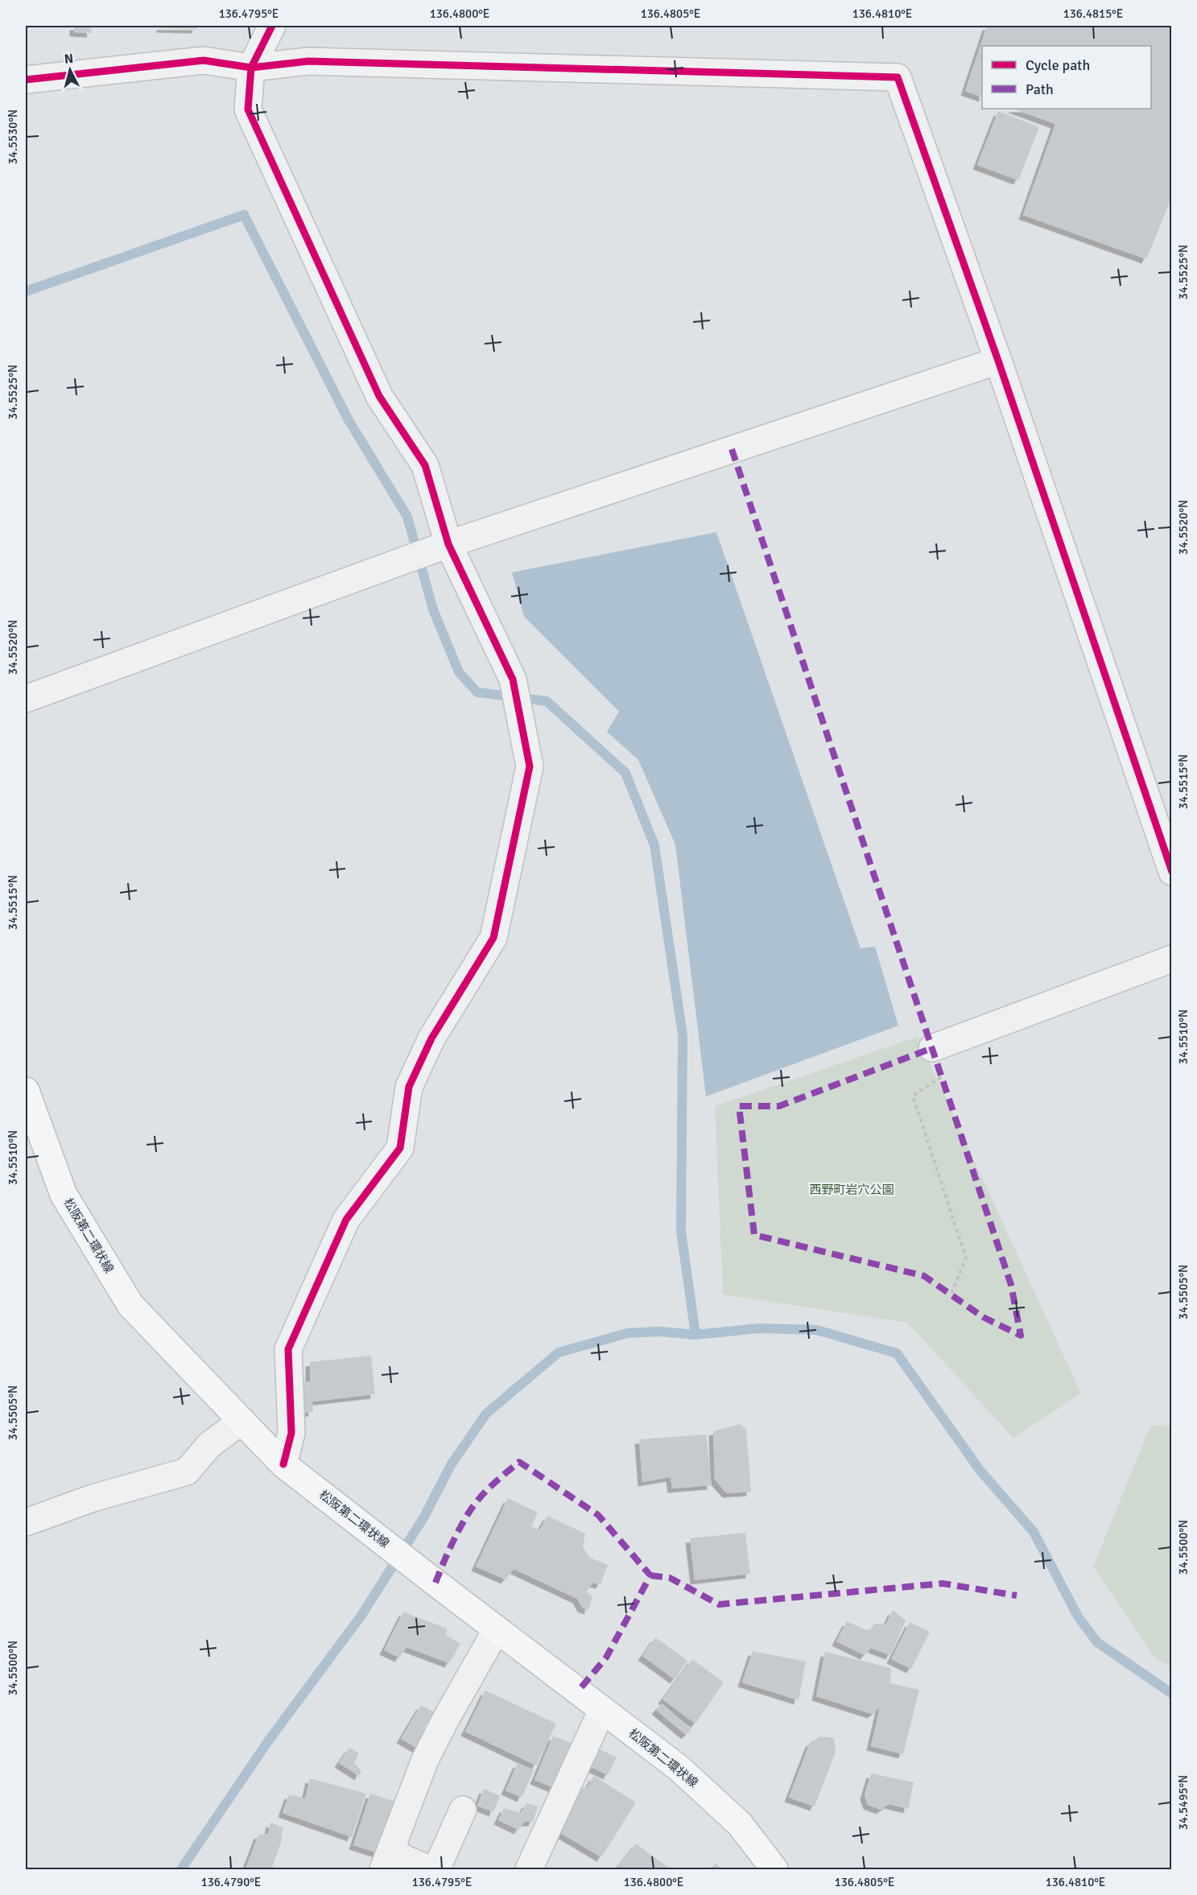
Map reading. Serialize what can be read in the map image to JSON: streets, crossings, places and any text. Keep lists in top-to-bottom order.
{
  "streets": {
    "main road": ["松阪第二環状線"]
  },
  "parks": ["西野町岩穴公園"],
  "legend": ["Cycle path", "Path"],
  "north": "top",
  "coordinates": [
    "136.4795°E",
    "136.4800°E",
    "136.4805°E",
    "136.4810°E",
    "136.4815°E",
    "34.5530°N",
    "34.5525°N",
    "34.5520°N",
    "34.5515°N",
    "34.5510°N",
    "34.5505°N",
    "34.5500°N",
    "34.5495°N",
    "136.4790°E"
  ]
}
